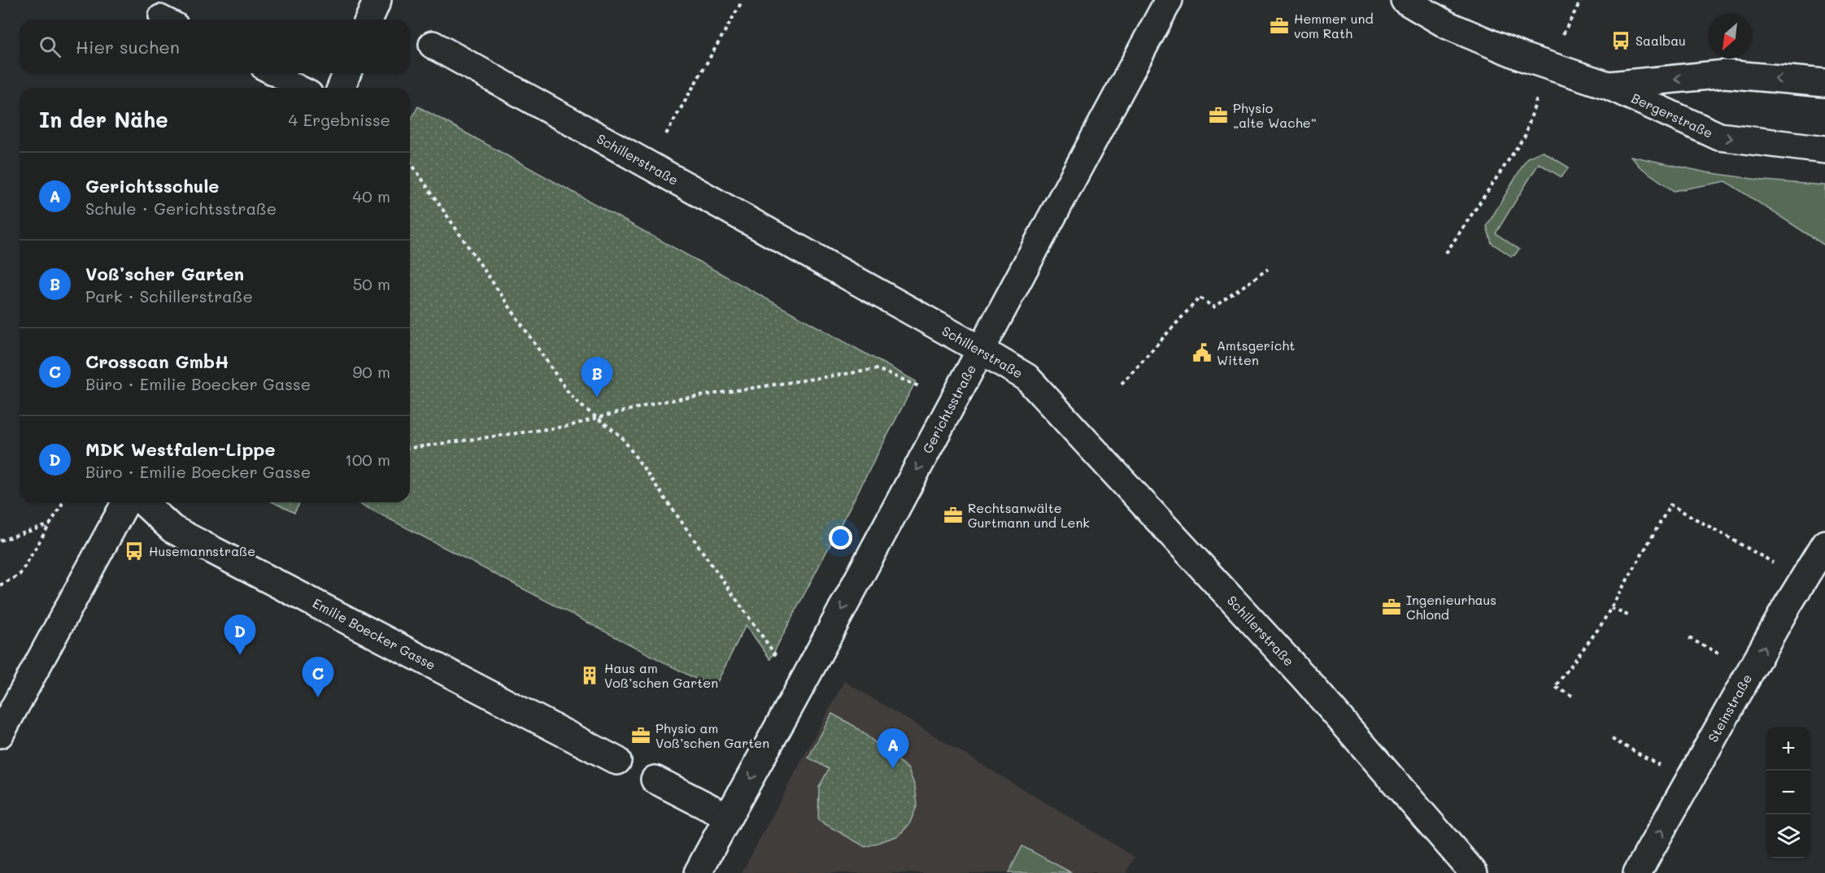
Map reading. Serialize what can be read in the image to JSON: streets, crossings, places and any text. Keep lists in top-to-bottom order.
{
  "streets": {
    "street": [
      "Bergerstraße",
      "Schillerstraße",
      "Gerichtsstraße",
      "Emilie Boecker Gasse",
      "Steinstraße"
    ]
  },
  "crossings": [
    ["Schillerstraße", "Gerichtsstraße"]
  ],
  "one_way": ["Gerichtsstraße", "Steinstraße"],
  "places": {
    "office": [
      "Hemmer und vom Rath",
      "Physio „alte Wache“",
      "Rechtsanwälte Gurtmann und Lenk",
      "Ingenieurhaus Chlond",
      "Physio am Voß’schen Garten"
    ],
    "bus stop": ["Saalbau", "Husemannstraße"],
    "public building": ["Amtsgericht Witten"],
    "building": ["Haus am Voß’schen Garten"]
  },
  "north": "bottom left",
  "page": {
    "search": "Hier suchen",
    "heading": ["In der Nähe", "4 Ergebnisse"],
    "list": [
      {
        "mark": "A",
        "name": "Gerichtsschule",
        "note": "Schule · Gerichtsstraße",
        "value": "40 m"
      },
      {
        "mark": "B",
        "name": "Voß’scher Garten",
        "note": "Park · Schillerstraße",
        "value": "50 m"
      },
      {
        "mark": "C",
        "name": "Crosscan GmbH",
        "note": "Büro · Emilie Boecker Gasse",
        "value": "90 m"
      },
      {
        "mark": "D",
        "name": "MDK Westfalen-Lippe",
        "note": "Büro · Emilie Boecker Gasse",
        "value": "100 m"
      }
    ],
    "pins": [
      "B",
      "D",
      "C",
      "A"
    ],
    "map_buttons": ["+", "−"]
  }
}
